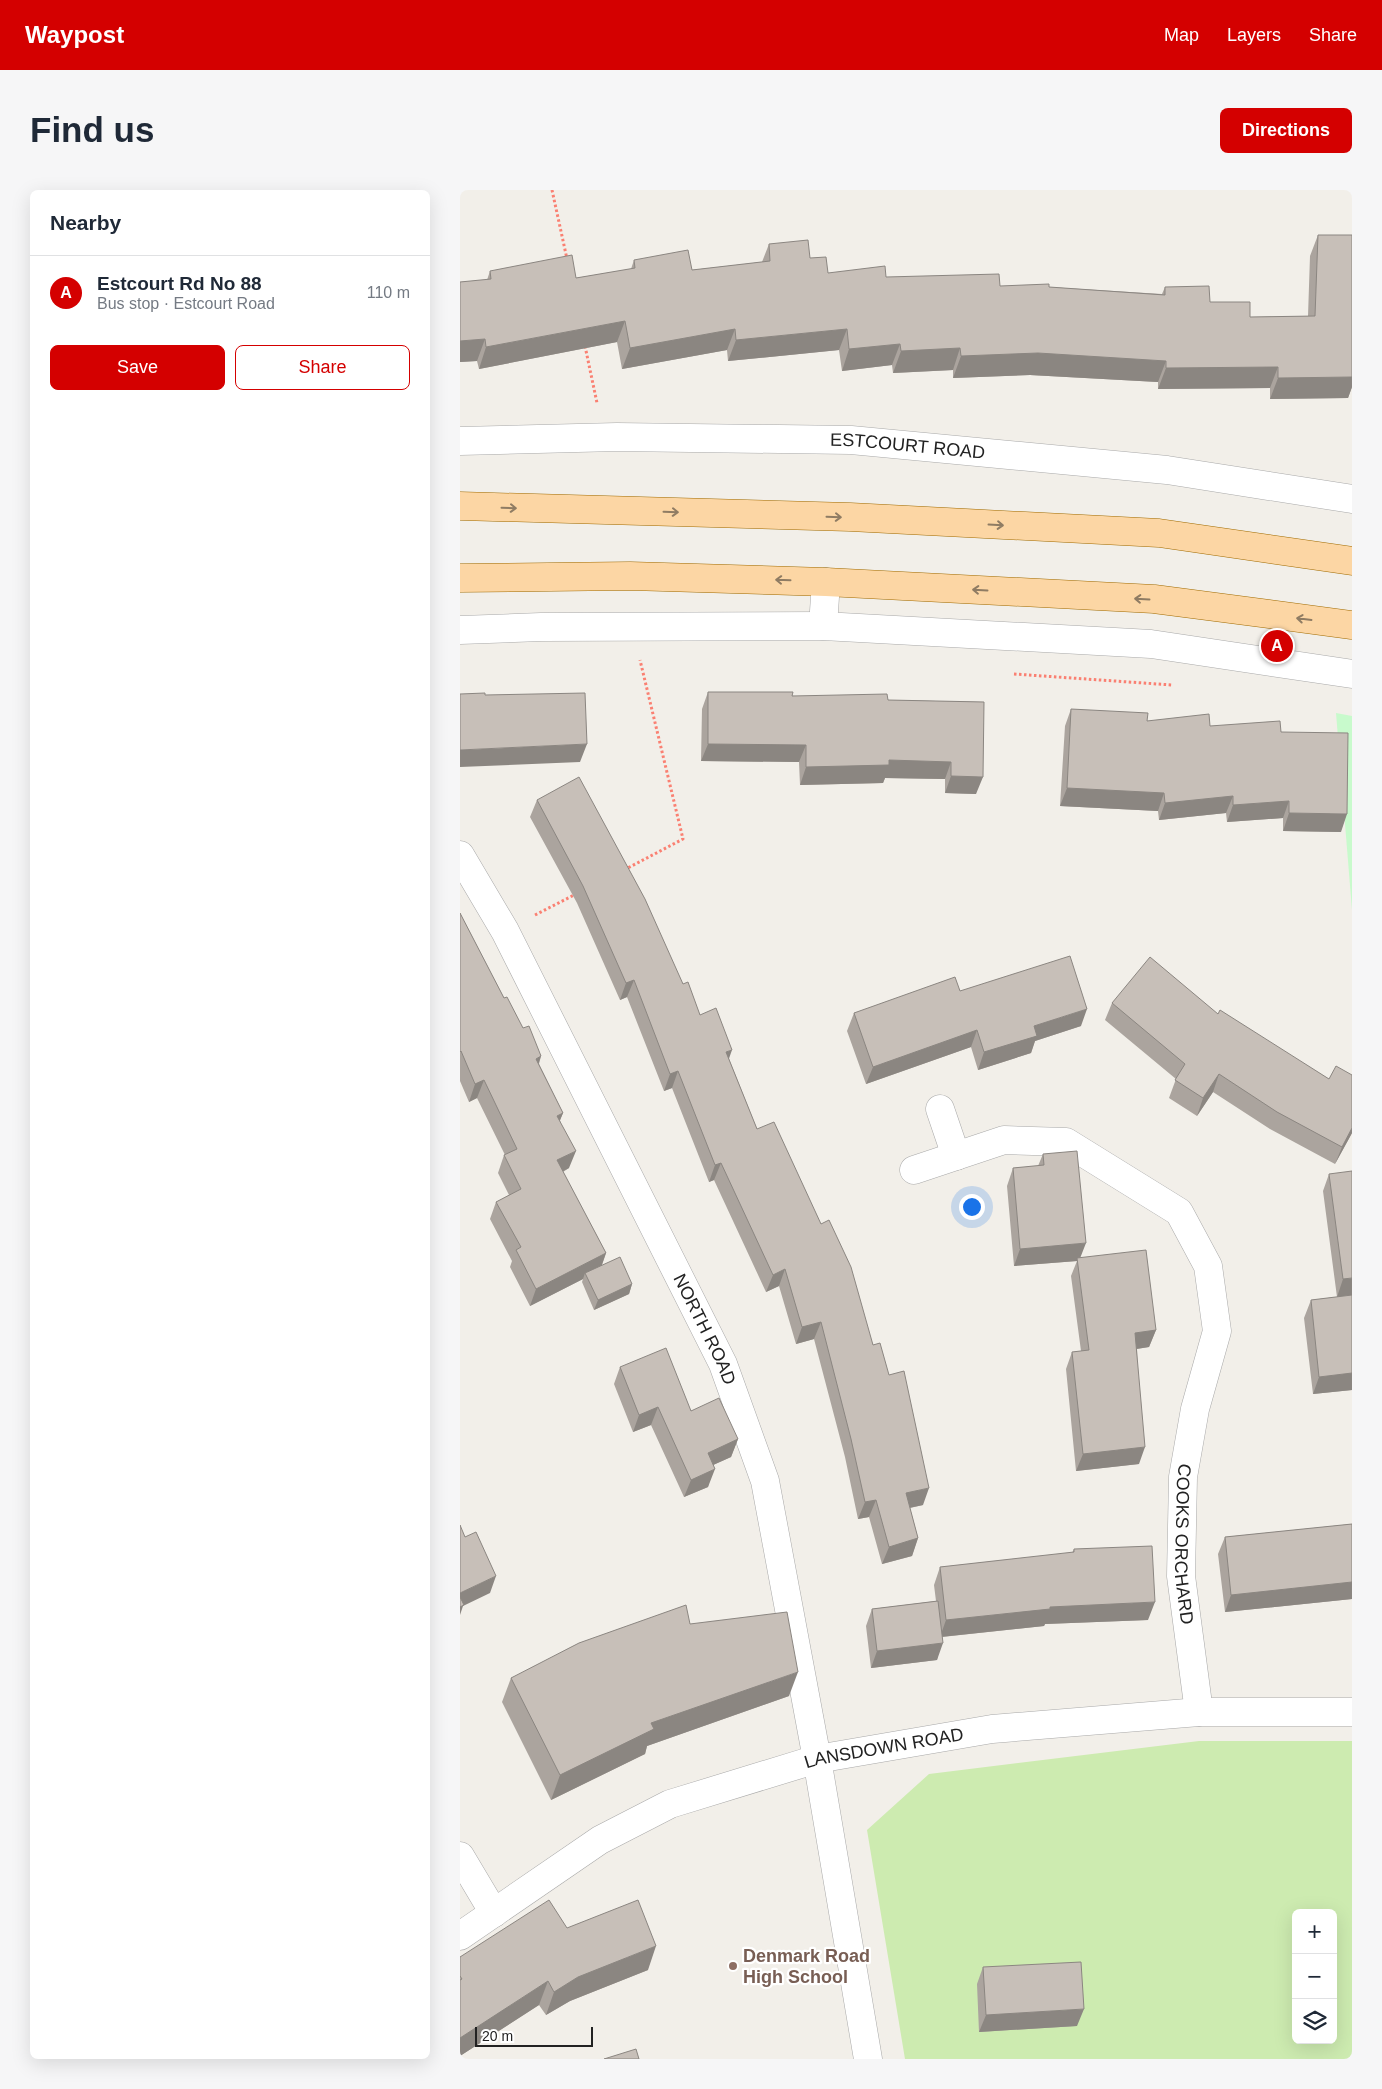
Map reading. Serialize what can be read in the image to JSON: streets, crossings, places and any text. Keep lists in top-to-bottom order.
{
  "streets": {
    "street": [
      "ESTCOURT ROAD",
      "NORTH ROAD",
      "COOKS ORCHARD",
      "LANSDOWN ROAD"
    ]
  },
  "crossings": [
    ["NORTH ROAD", "LANSDOWN ROAD"],
    ["COOKS ORCHARD", "LANSDOWN ROAD"]
  ],
  "places": ["Denmark Road High School"],
  "scale_bar": "20 m",
  "page": {
    "header": "Waypost",
    "nav": ["Map", "Layers", "Share"],
    "buttons": [
      "Directions",
      ["Save", "Share"]
    ],
    "title": "Find us",
    "heading": "Nearby",
    "list": [
      {
        "mark": "A",
        "name": "Estcourt Rd No 88",
        "note": "Bus stop · Estcourt Road",
        "value": "110 m"
      }
    ],
    "pins": "A",
    "map_buttons": ["+", "−"],
    "scale": "20 m"
  }
}
